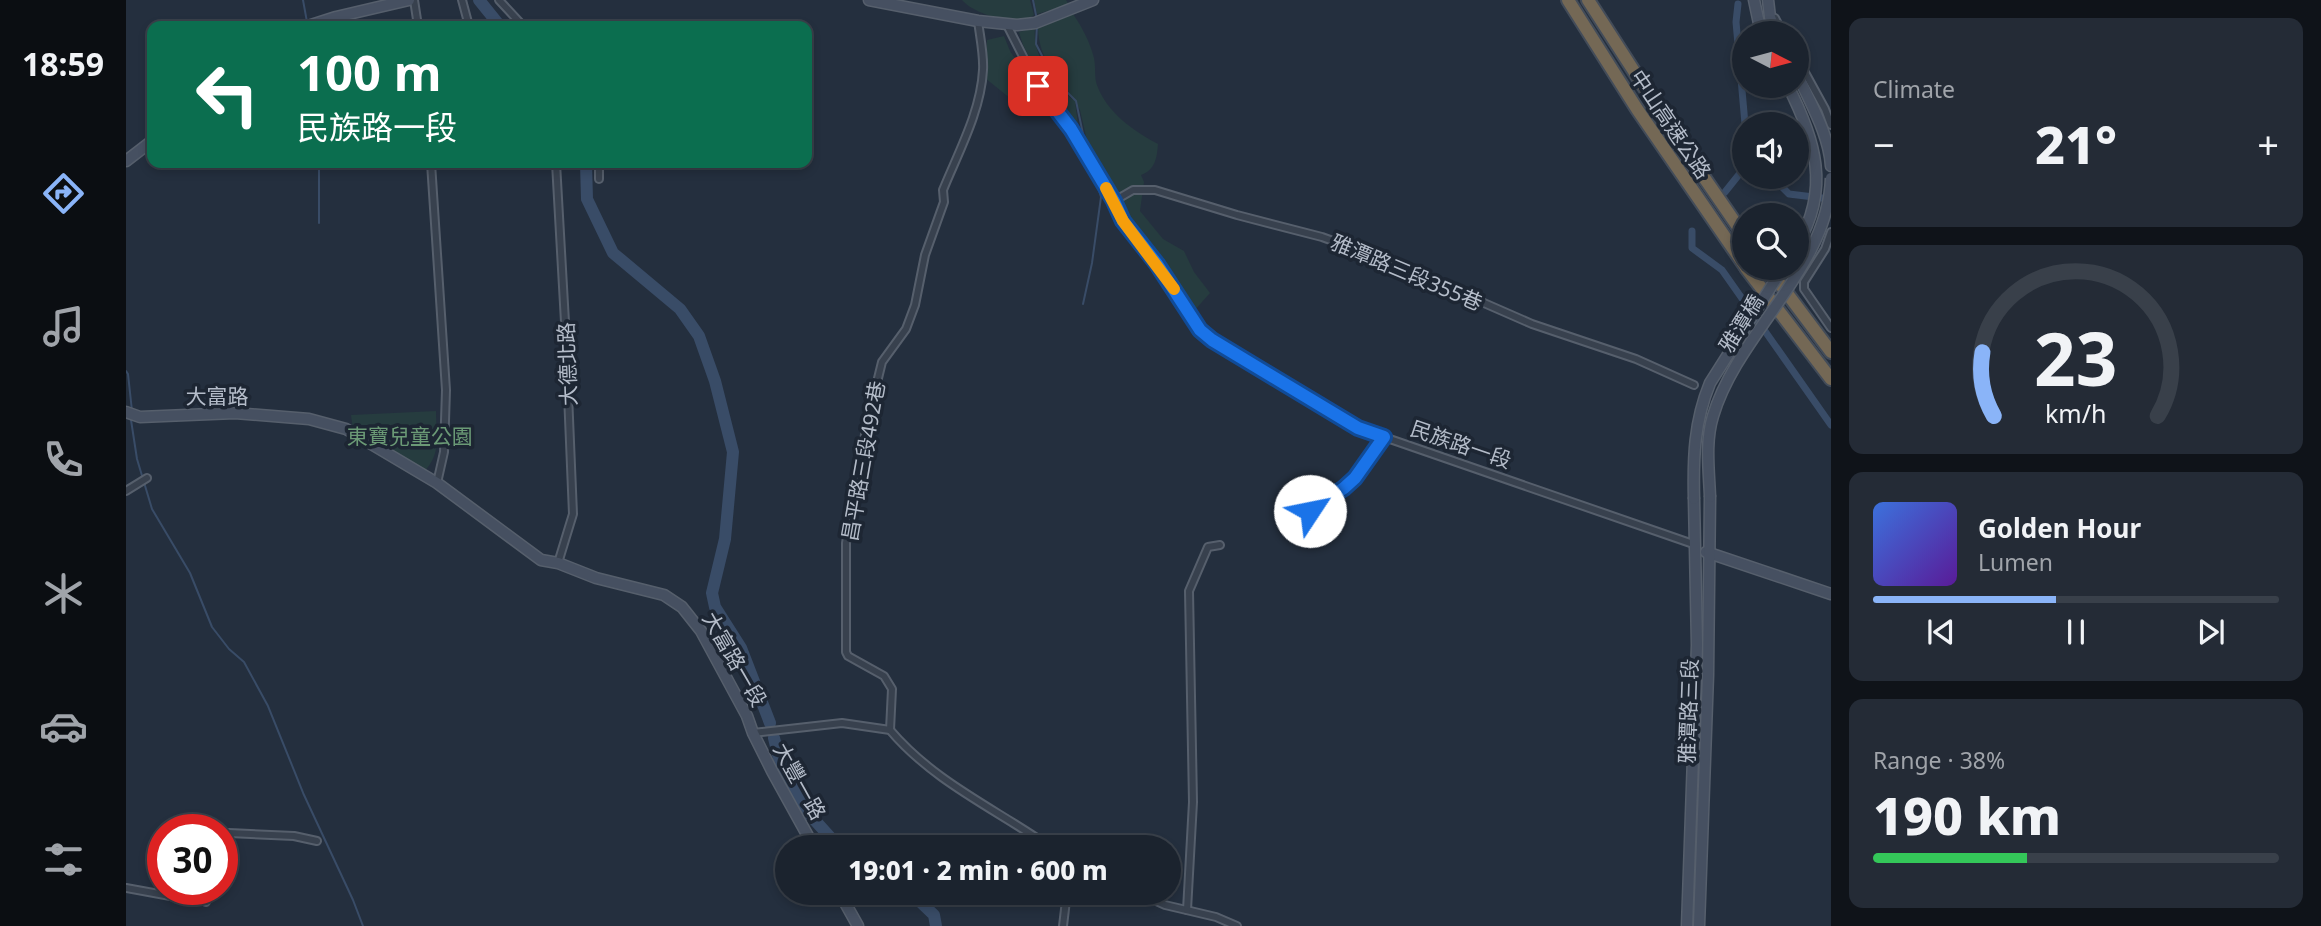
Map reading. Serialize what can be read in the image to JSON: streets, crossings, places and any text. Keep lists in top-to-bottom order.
{
  "streets": {
    "highway": ["中山高速公路"],
    "street": [
      "雅潭路三段355巷",
      "雅潭橋",
      "大德北路",
      "大富路",
      "民族路一段",
      "昌平路三段492巷",
      "大富路一段",
      "雅潭路三段",
      "大豐一路"
    ]
  },
  "crossings": [
    ["雅潭路三段355巷", "民族路一段"],
    ["雅潭橋", "雅潭路三段"],
    ["大德北路", "大富路一段"],
    ["大富路", "大富路一段"],
    ["民族路一段", "雅潭路三段"],
    ["昌平路三段492巷", "大富路一段"],
    ["大富路一段", "大豐一路"]
  ],
  "parks": ["東寶兒童公園"],
  "north": "right",
  "page": {
    "tabs": "18:59",
    "tile": [
      "Climate",
      ["Range · 38%", "190 km"]
    ],
    "turn": ["100 m", "民族路一段"],
    "heat": ["−", "21°", "+"],
    "song": ["Golden Hour", "Lumen"],
    "limit": "30",
    "trip": "19:01 · 2 min · 600 m",
    "gauge": ["23", "km/h"]
  }
}
